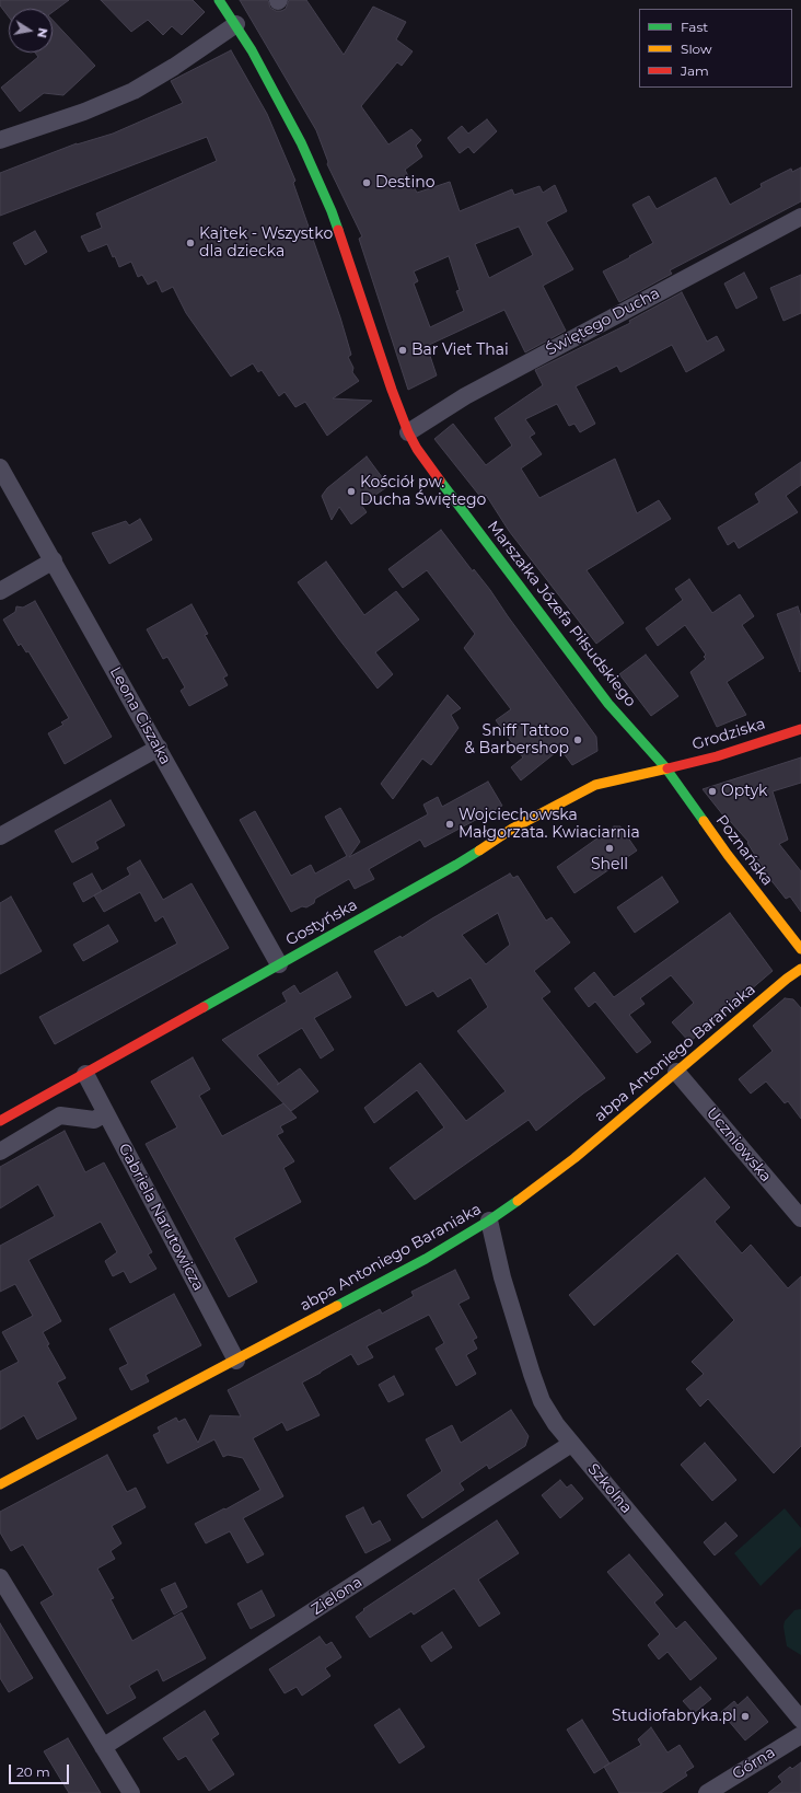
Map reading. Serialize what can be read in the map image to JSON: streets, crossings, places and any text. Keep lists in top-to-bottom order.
{
  "streets": {
    "street": [
      "Świętego Ducha",
      "Marszałka Józefa Piłsudskiego",
      "Leona Ciszaka",
      "Grodziska",
      "Poznańska",
      "Gostyńska",
      "abpa Antoniego Baraniaka",
      "Uczniowska",
      "Gabriela Narutowicza",
      "Szkolna",
      "Zielona",
      "Górna"
    ]
  },
  "crossings": [
    ["Świętego Ducha", "Marszałka Józefa Piłsudskiego"],
    ["Marszałka Józefa Piłsudskiego", "Grodziska"],
    ["Marszałka Józefa Piłsudskiego", "Poznańska"],
    ["Marszałka Józefa Piłsudskiego", "Gostyńska"],
    ["Leona Ciszaka", "Gostyńska"],
    ["Grodziska", "Poznańska"],
    ["Grodziska", "Gostyńska"],
    ["Poznańska", "Gostyńska"],
    ["Gostyńska", "Gabriela Narutowicza"],
    ["abpa Antoniego Baraniaka", "Uczniowska"],
    ["abpa Antoniego Baraniaka", "Gabriela Narutowicza"],
    ["abpa Antoniego Baraniaka", "Szkolna"],
    ["Szkolna", "Zielona"]
  ],
  "places": [
    "Destino",
    "Kajtek - Wszystko dla dziecka",
    "Bar Viet Thai",
    "Kościół pw. Ducha Świętego",
    "Sniff Tattoo & Barbershop",
    "Optyk",
    "Wojciechowska Małgorzata. Kwiaciarnia",
    "Shell",
    "Studiofabryka.pl"
  ],
  "legend": ["Fast", "Slow", "Jam"],
  "scale_bar": "20 m",
  "north": "right"
}
